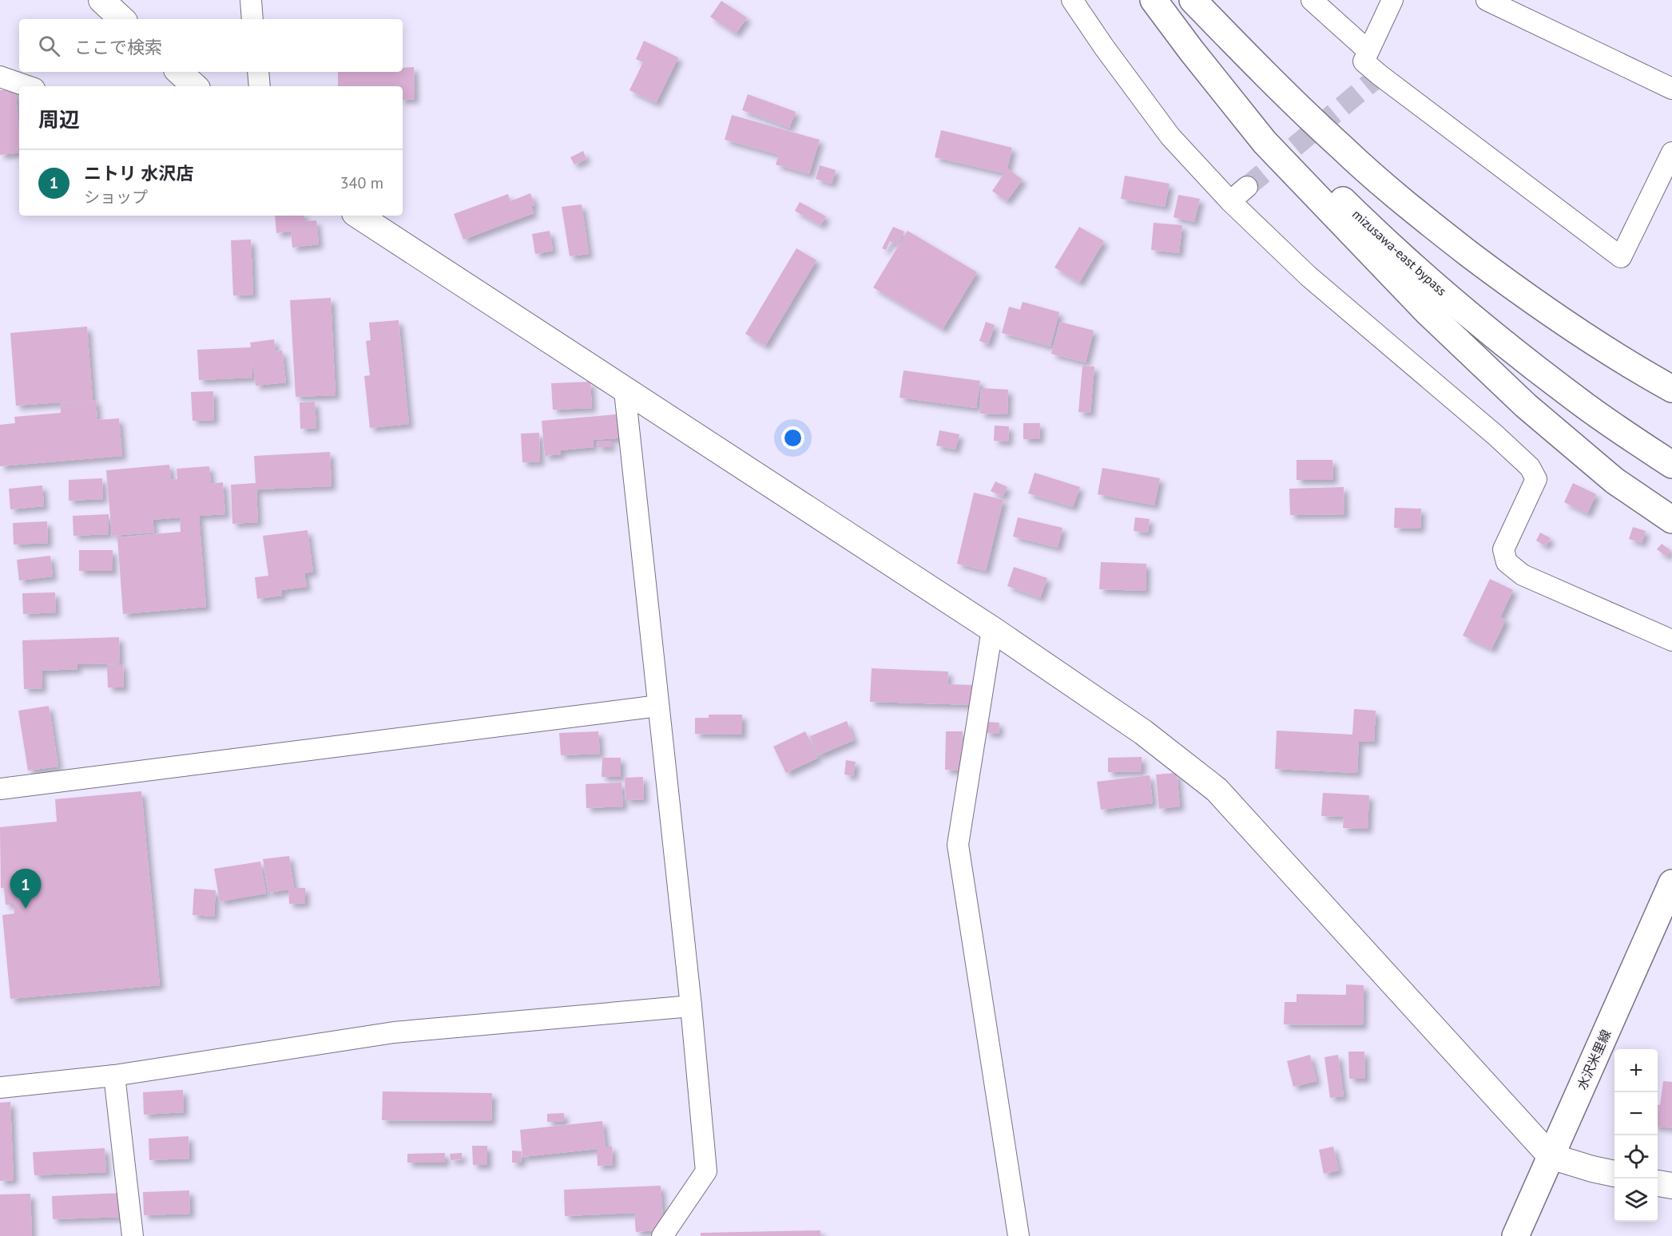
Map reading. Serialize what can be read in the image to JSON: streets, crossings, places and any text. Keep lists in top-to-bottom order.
{
  "streets": {
    "main road": ["mizusawa-east bypass", "水沢米里線"]
  },
  "page": {
    "search": "ここで検索",
    "heading": "周辺",
    "list": [
      {
        "mark": "1",
        "name": "ニトリ 水沢店",
        "note": "ショップ",
        "value": "340 m"
      }
    ],
    "pins": "1",
    "map_buttons": ["+", "−"]
  }
}
